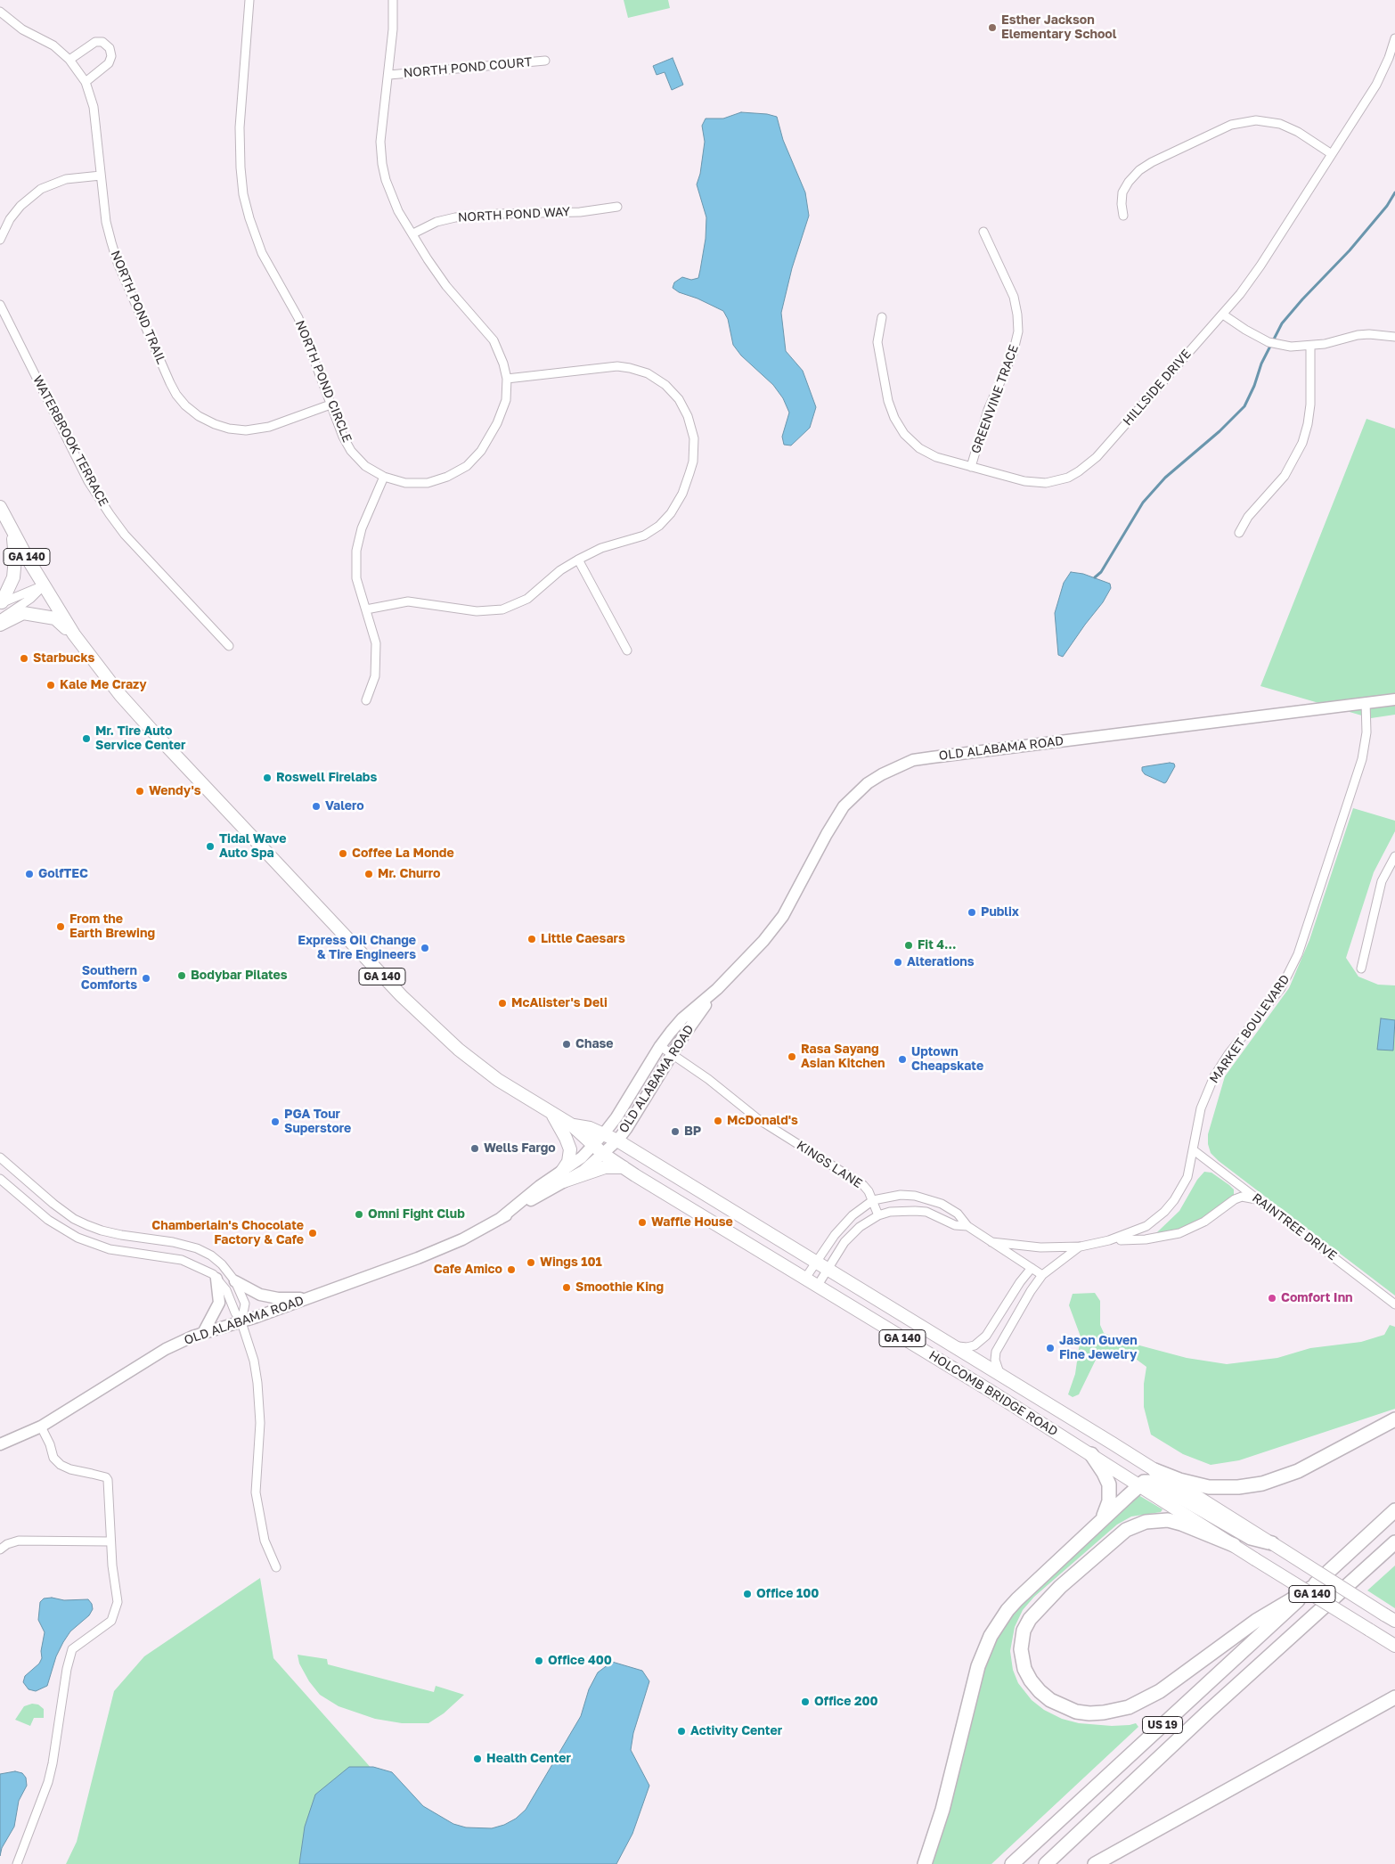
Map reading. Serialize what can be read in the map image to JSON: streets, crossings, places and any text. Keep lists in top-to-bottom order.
{
  "streets": {
    "highway": ["US 19"],
    "main road": ["GA 140", "HOLCOMB BRIDGE ROAD"],
    "street": [
      "NORTH POND COURT",
      "NORTH POND WAY",
      "NORTH POND TRAIL",
      "NORTH POND CIRCLE",
      "HILLSIDE DRIVE",
      "GREENVINE TRACE",
      "WATERBROOK TERRACE",
      "OLD ALABAMA ROAD",
      "MARKET BOULEVARD",
      "KINGS LANE",
      "RAINTREE DRIVE"
    ]
  },
  "crossings": [
    ["NORTH POND COURT", "NORTH POND CIRCLE"],
    ["NORTH POND WAY", "NORTH POND CIRCLE"],
    ["NORTH POND TRAIL", "NORTH POND CIRCLE"],
    ["HILLSIDE DRIVE", "GREENVINE TRACE"],
    ["OLD ALABAMA ROAD", "MARKET BOULEVARD"],
    ["OLD ALABAMA ROAD", "KINGS LANE"],
    ["OLD ALABAMA ROAD", "HOLCOMB BRIDGE ROAD"],
    ["MARKET BOULEVARD", "KINGS LANE"],
    ["MARKET BOULEVARD", "RAINTREE DRIVE"],
    ["MARKET BOULEVARD", "HOLCOMB BRIDGE ROAD"]
  ],
  "places": [
    "Esther Jackson Elementary School",
    "Starbucks",
    "Kale Me Crazy",
    "Mr. Tire Auto Service Center",
    "Roswell Firelabs",
    "Wendy's",
    "Valero",
    "Tidal Wave Auto Spa",
    "Coffee La Monde",
    "GolfTEC",
    "Mr. Churro",
    "Publix",
    "From the Earth Brewing",
    "Little Caesars",
    "Fit 4...",
    "Express Oil Change & Tire Engineers",
    "Alterations",
    "Bodybar Pilates",
    "Southern Comforts",
    "McAlister's Deli",
    "Chase",
    "Rasa Sayang Asian Kitchen",
    "Uptown Cheapskate",
    "McDonald's",
    "PGA Tour Superstore",
    "BP",
    "Wells Fargo",
    "Omni Fight Club",
    "Waffle House",
    "Chamberlain's Chocolate Factory & Cafe",
    "Wings 101",
    "Cafe Amico",
    "Smoothie King",
    "Comfort Inn",
    "Jason Guven Fine Jewelry",
    "Office 100",
    "Office 400",
    "Office 200",
    "Activity Center",
    "Health Center"
  ]
}
